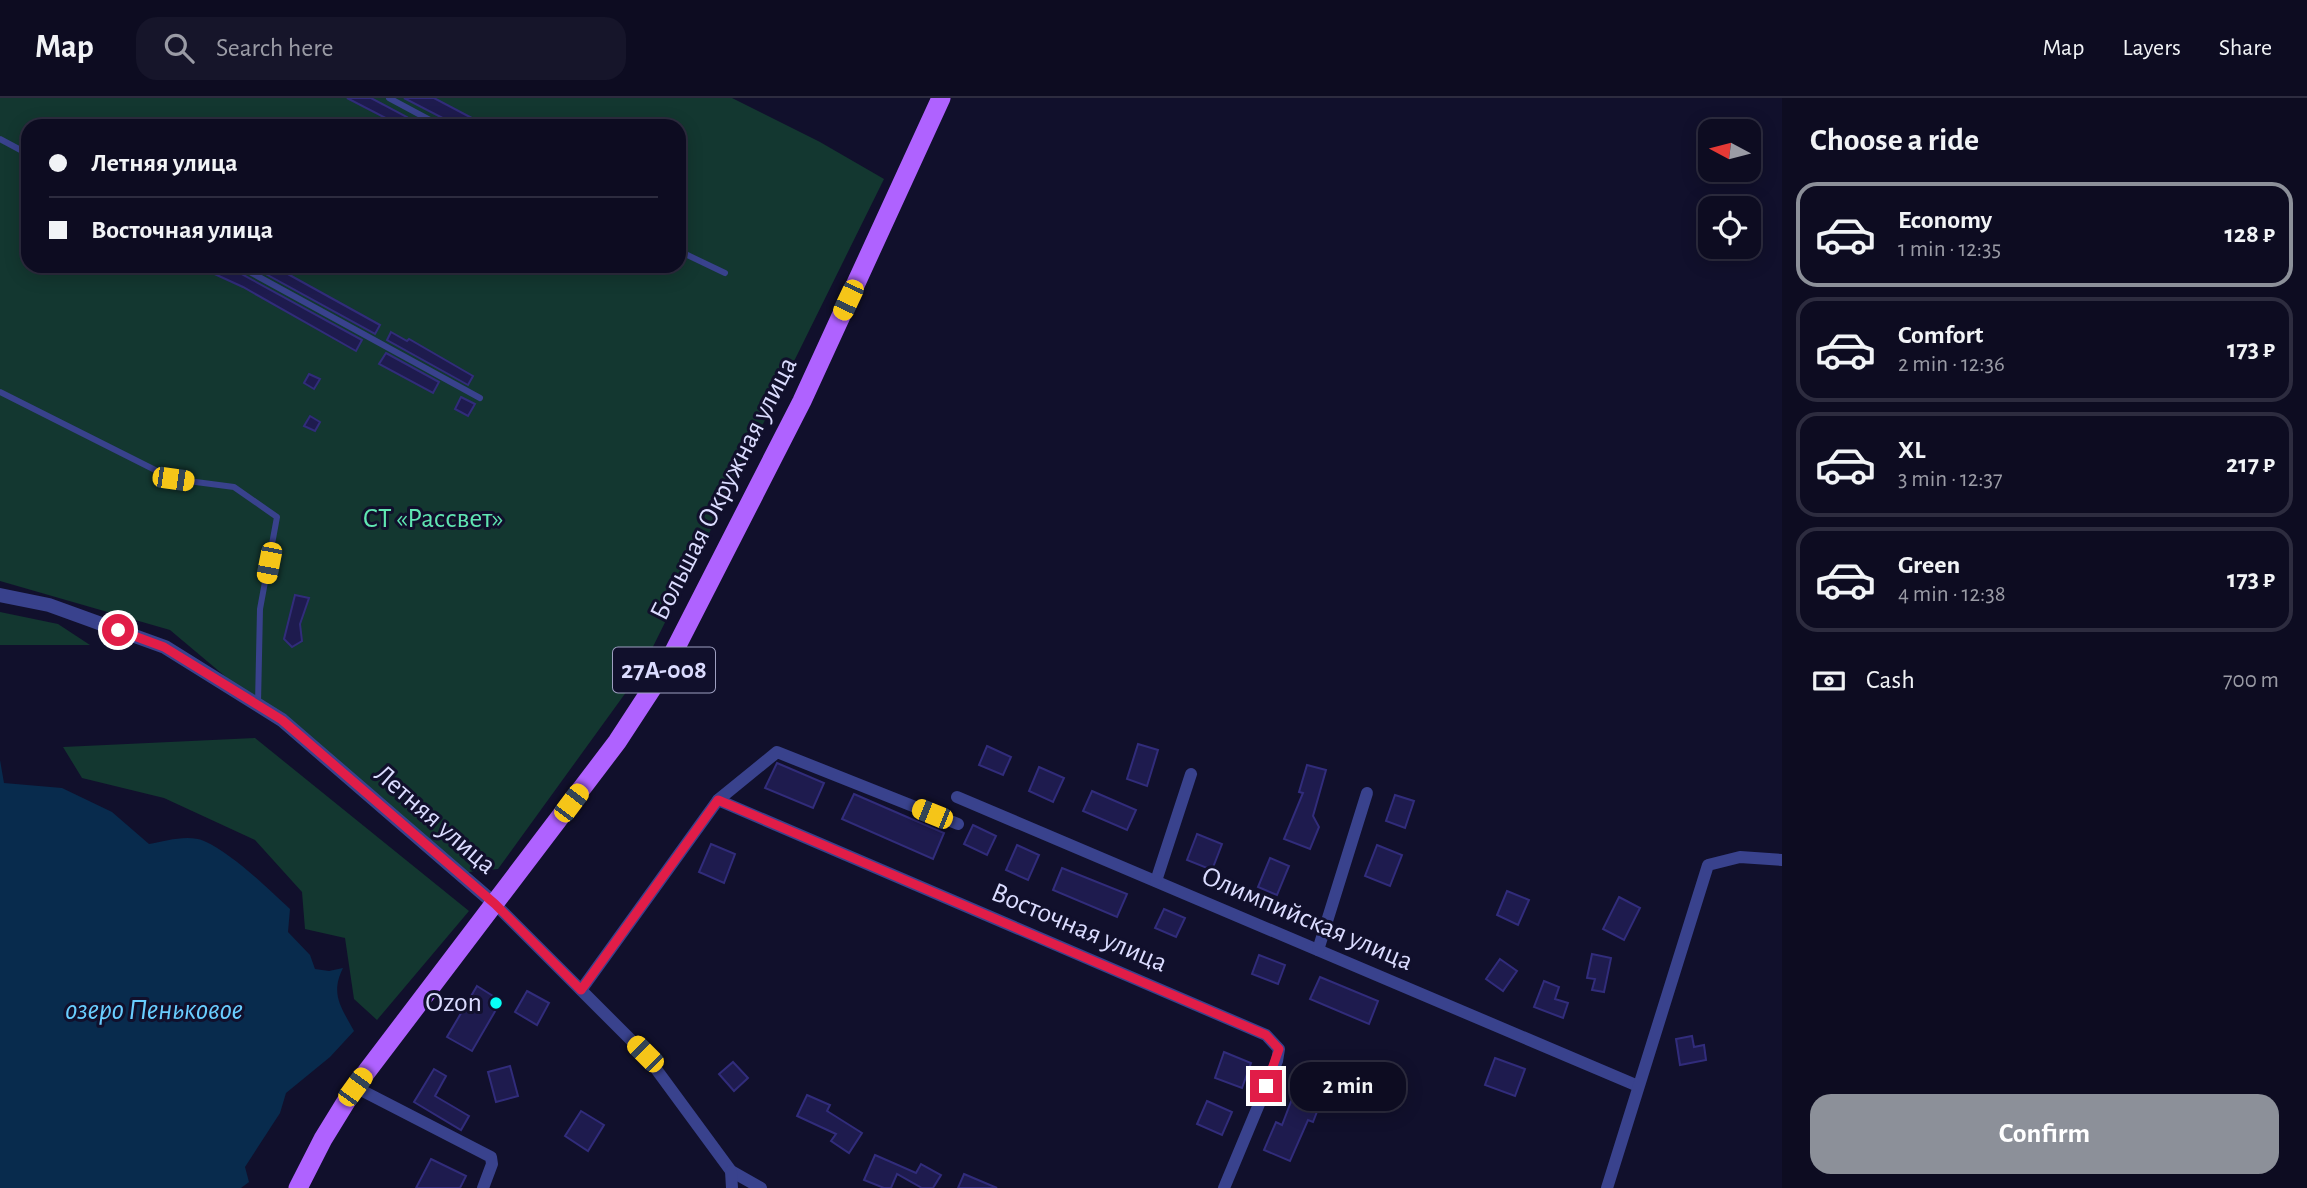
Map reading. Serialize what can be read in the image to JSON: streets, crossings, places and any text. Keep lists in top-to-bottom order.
{
  "streets": {
    "main road": ["Большая Окружная улица", "27А-008"],
    "street": ["Летняя улица", "Олимпийская улица", "Восточная улица"]
  },
  "crossings": [
    ["Большая Окружная улица", "Летняя улица"]
  ],
  "water": ["озеро Пеньковое"],
  "parks": ["СТ «Рассвет»"],
  "places": ["Ozon"],
  "north": "left",
  "page": {
    "header": "Map",
    "search": "Search here",
    "nav": ["Map", "Layers", "Share"],
    "heading": "Choose a ride",
    "banner": ["Летняя улица", "Восточная улица"],
    "list": [
      {
        "name": "Economy",
        "note": "1 min · 12:35",
        "value": "128 ₽"
      },
      {
        "name": "Comfort",
        "note": "2 min · 12:36",
        "value": "173 ₽"
      },
      {
        "name": "XL",
        "note": "3 min · 12:37",
        "value": "217 ₽"
      },
      {
        "name": "Green",
        "note": "4 min · 12:38",
        "value": "173 ₽"
      }
    ],
    "pay": ["Cash", "700 m"],
    "bubble": "2 min",
    "buttons": "Confirm"
  }
}
